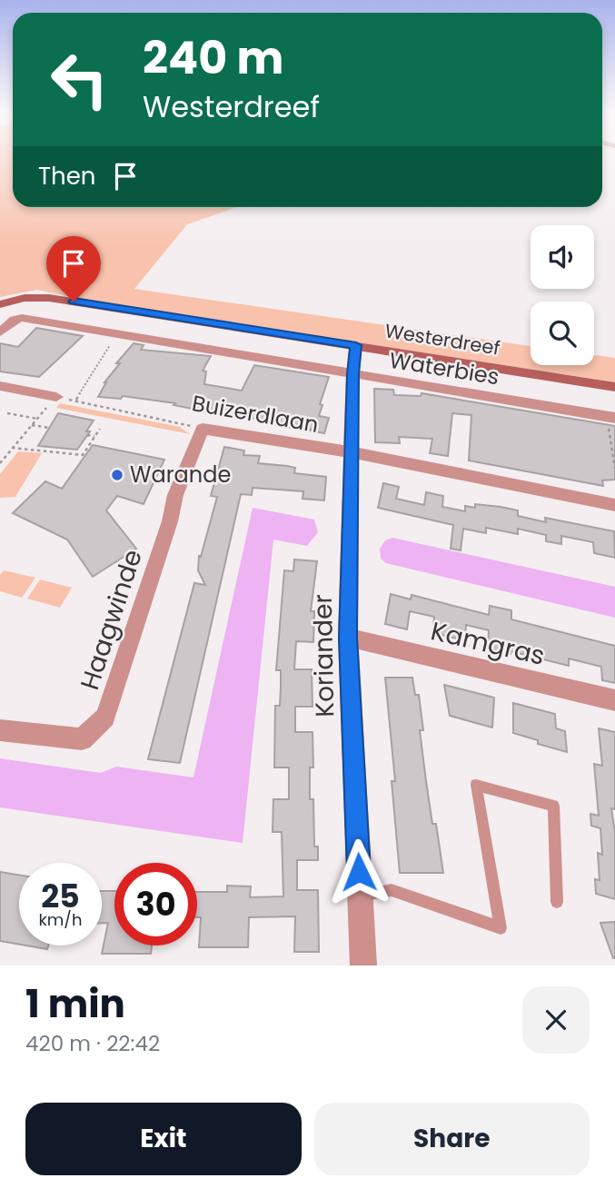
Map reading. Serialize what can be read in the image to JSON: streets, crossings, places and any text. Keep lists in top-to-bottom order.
{
  "streets": {
    "street": [
      "Westerdreef",
      "Waterbies",
      "Buizerdlaan",
      "Haagwinde",
      "Kamgras",
      "Koriander"
    ]
  },
  "crossings": [
    ["Westerdreef", "Koriander"],
    ["Waterbies", "Koriander"],
    ["Buizerdlaan", "Haagwinde"],
    ["Buizerdlaan", "Koriander"],
    ["Kamgras", "Koriander"]
  ],
  "places": ["Warande"],
  "page": {
    "turn": ["240 m", "Westerdreef"],
    "then": "Then",
    "speed": "25 km/h",
    "limit": "30",
    "heading": ["1 min", "420 m · 22:42"],
    "buttons": ["Exit", "Share"]
  }
}
